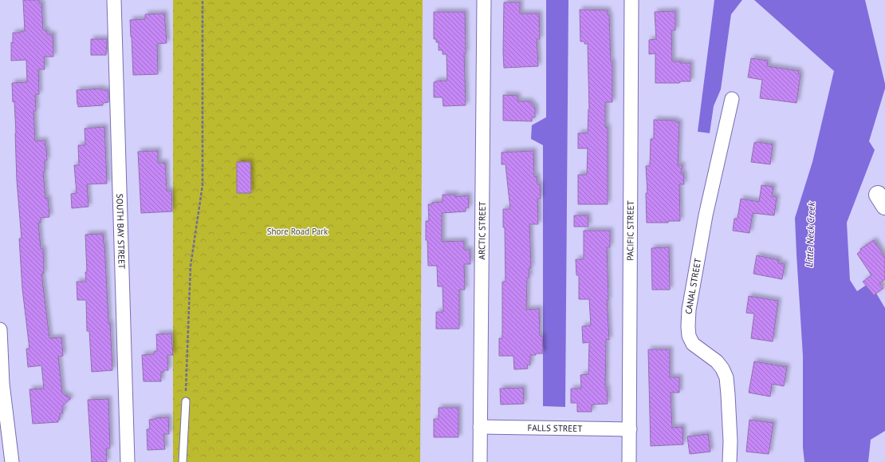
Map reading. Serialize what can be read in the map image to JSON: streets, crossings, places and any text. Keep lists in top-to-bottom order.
{
  "streets": {
    "street": [
      "SOUTH BAY STREET",
      "ARCTIC STREET",
      "PACIFIC STREET",
      "CANAL STREET",
      "FALLS STREET"
    ]
  },
  "crossings": [
    ["ARCTIC STREET", "FALLS STREET"],
    ["PACIFIC STREET", "FALLS STREET"]
  ],
  "water": ["Little Neck Creek"],
  "parks": ["Shore Road Park"]
}
